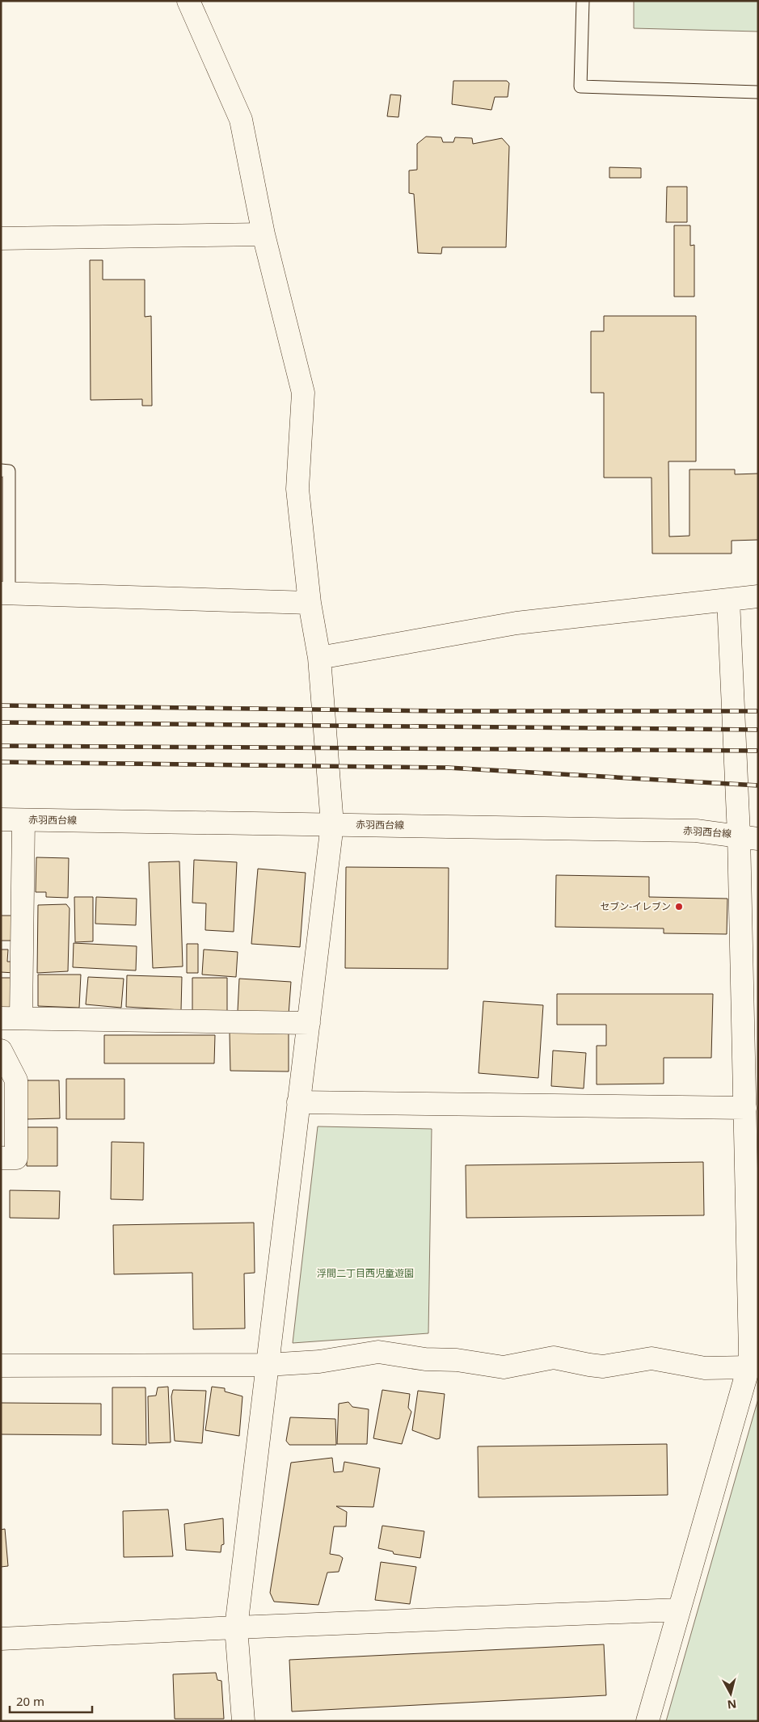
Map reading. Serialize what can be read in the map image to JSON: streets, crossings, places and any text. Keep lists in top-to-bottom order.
{
  "streets": {
    "street": ["赤羽西台線"]
  },
  "parks": ["浮間二丁目西児童遊園"],
  "places": ["セブン-イレブン"],
  "scale_bar": "20 m",
  "north": "bottom"
}
